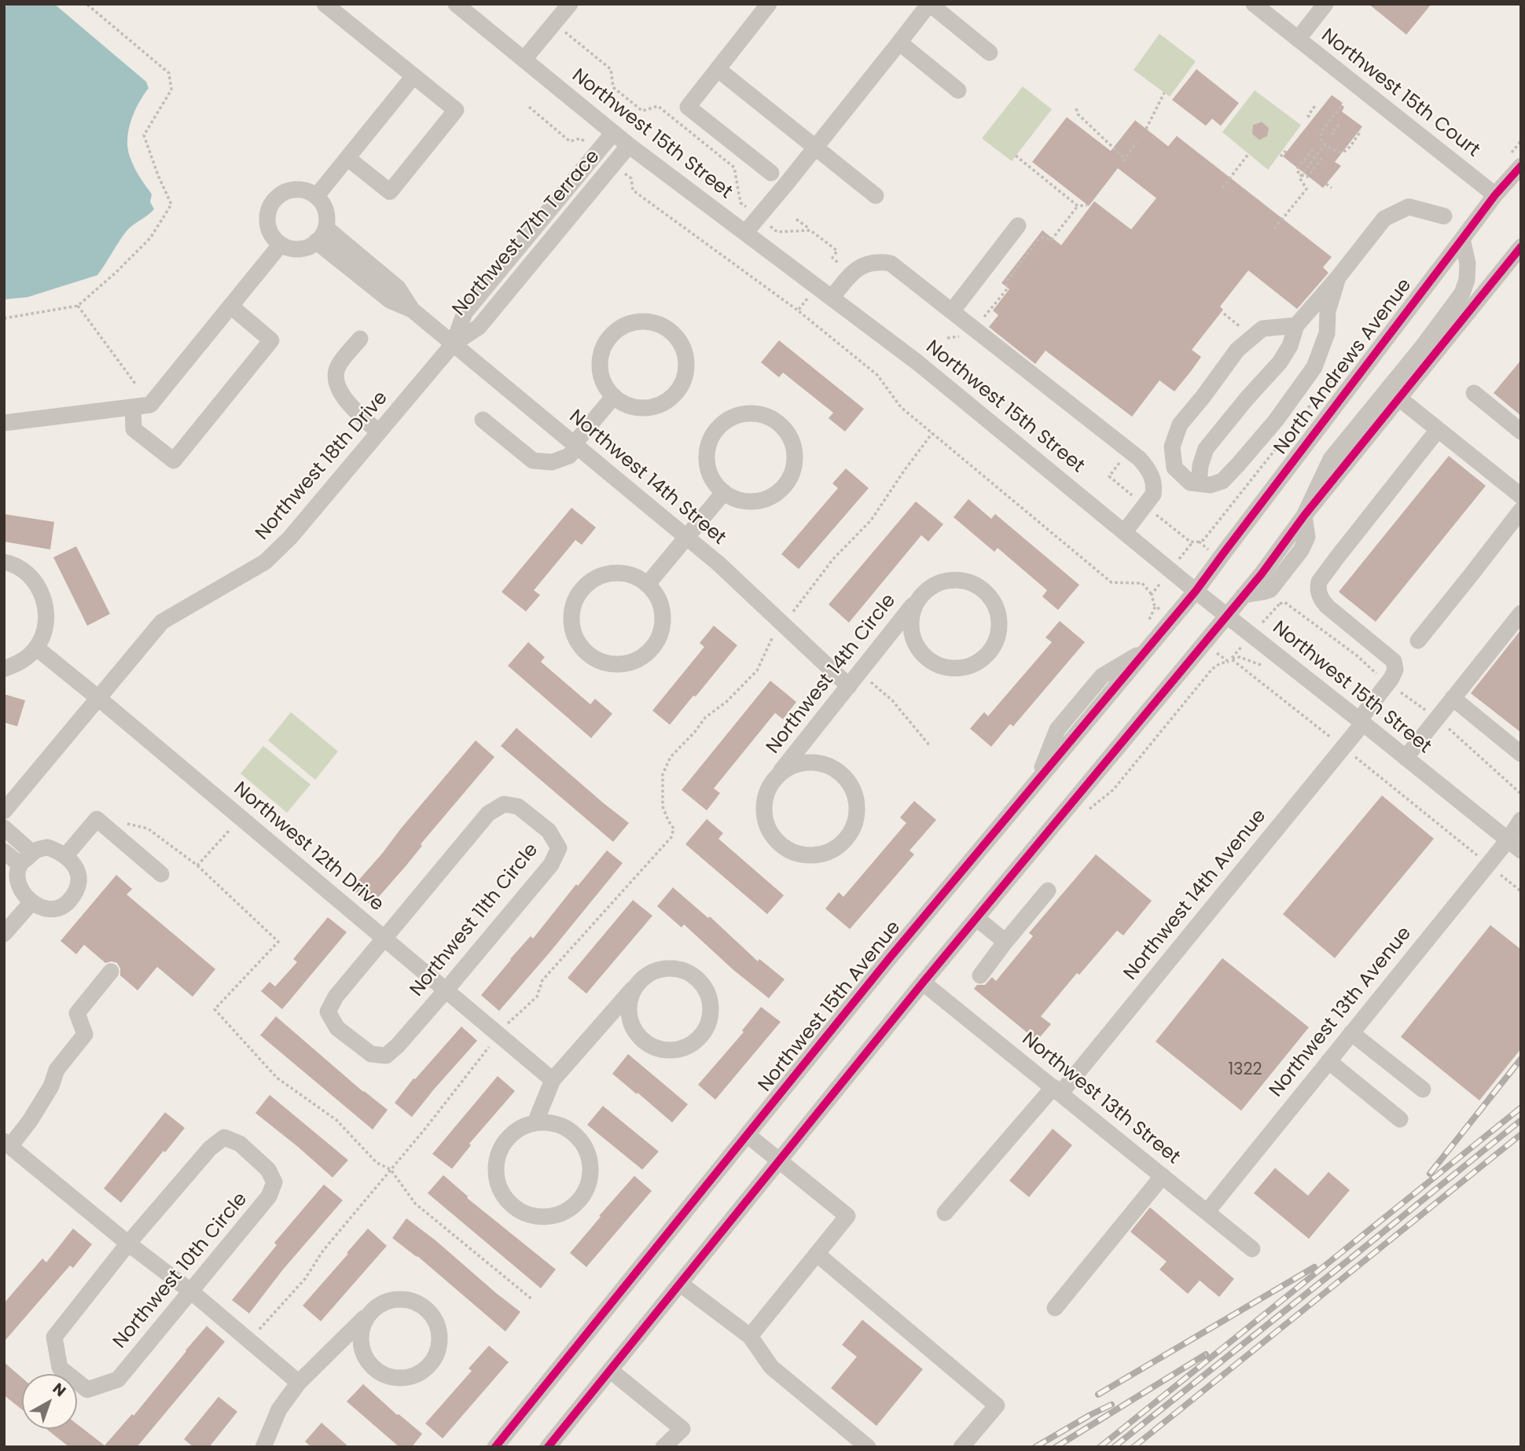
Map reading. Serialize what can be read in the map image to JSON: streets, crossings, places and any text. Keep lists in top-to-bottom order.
{
  "streets": {
    "street": [
      "Northwest 15th Court",
      "Northwest 15th Street",
      "Northwest 17th Terrace",
      "North Andrews Avenue",
      "Northwest 18th Drive",
      "Northwest 14th Street",
      "Northwest 14th Circle",
      "Northwest 12th Drive",
      "Northwest 14th Avenue",
      "Northwest 11th Circle",
      "Northwest 15th Avenue",
      "Northwest 13th Avenue",
      "Northwest 13th Street",
      "Northwest 10th Circle"
    ]
  },
  "crossings": [
    ["Northwest 15th Court", "North Andrews Avenue"],
    ["Northwest 15th Street", "Northwest 17th Terrace"],
    ["Northwest 15th Street", "North Andrews Avenue"],
    ["Northwest 15th Street", "Northwest 14th Avenue"],
    ["Northwest 15th Street", "Northwest 15th Avenue"],
    ["Northwest 15th Street", "Northwest 13th Avenue"],
    ["Northwest 17th Terrace", "Northwest 18th Drive"],
    ["Northwest 17th Terrace", "Northwest 14th Street"],
    ["North Andrews Avenue", "Northwest 15th Avenue"],
    ["Northwest 18th Drive", "Northwest 14th Street"],
    ["Northwest 18th Drive", "Northwest 12th Drive"],
    ["Northwest 14th Street", "Northwest 14th Circle"],
    ["Northwest 12th Drive", "Northwest 11th Circle"],
    ["Northwest 14th Avenue", "Northwest 13th Street"],
    ["Northwest 13th Avenue", "Northwest 13th Street"]
  ],
  "house_numbers": ["1322"],
  "north": "top right"
}
